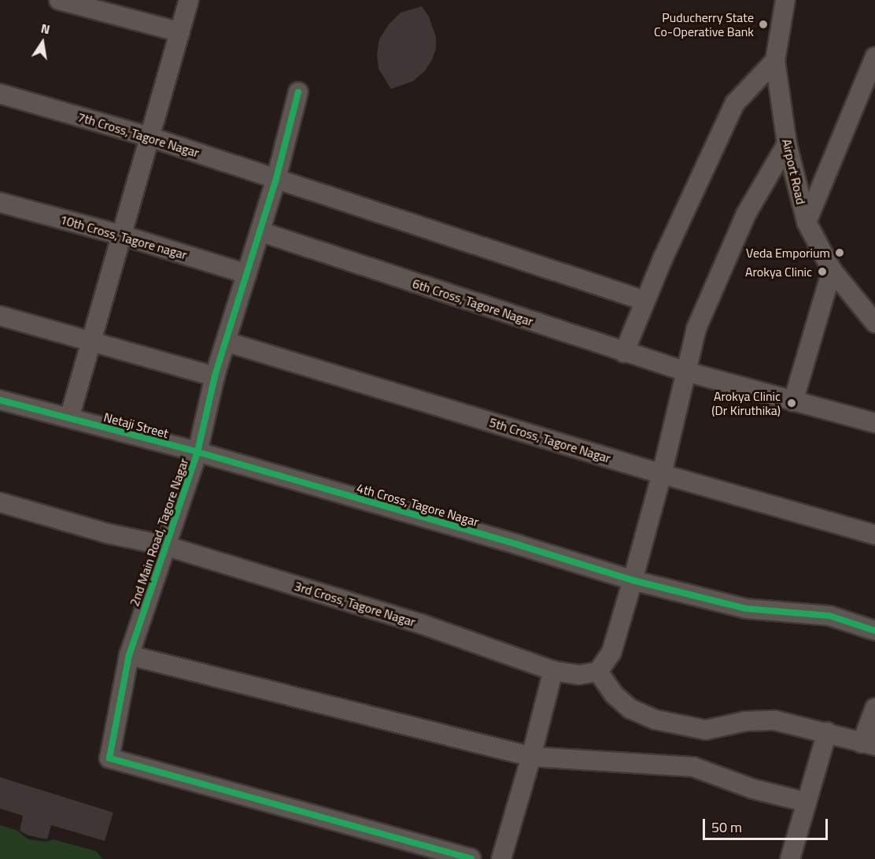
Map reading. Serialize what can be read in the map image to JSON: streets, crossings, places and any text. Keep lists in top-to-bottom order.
{
  "streets": {
    "street": [
      "7th Cross, Tagore Nagar",
      "Airport Road",
      "10th Cross, Tagore nagar",
      "6th Cross, Tagore Nagar",
      "Netaji Street",
      "5th Cross, Tagore Nagar",
      "4th Cross, Tagore Nagar",
      "2nd Main Road, Tagore Nagar",
      "3rd Cross, Tagore Nagar"
    ]
  },
  "crossings": [
    ["7th Cross, Tagore Nagar", "2nd Main Road, Tagore Nagar"],
    ["10th Cross, Tagore nagar", "2nd Main Road, Tagore Nagar"],
    ["6th Cross, Tagore Nagar", "2nd Main Road, Tagore Nagar"],
    ["Netaji Street", "4th Cross, Tagore Nagar"],
    ["Netaji Street", "2nd Main Road, Tagore Nagar"],
    ["5th Cross, Tagore Nagar", "2nd Main Road, Tagore Nagar"],
    ["4th Cross, Tagore Nagar", "2nd Main Road, Tagore Nagar"],
    ["2nd Main Road, Tagore Nagar", "3rd Cross, Tagore Nagar"]
  ],
  "places": [
    "Puducherry State Co-Operative Bank",
    "Veda Emporium",
    "Arokya Clinic",
    "Arokya Clinic (Dr Kiruthika)"
  ],
  "scale_bar": "50 m",
  "north": "top"
}
